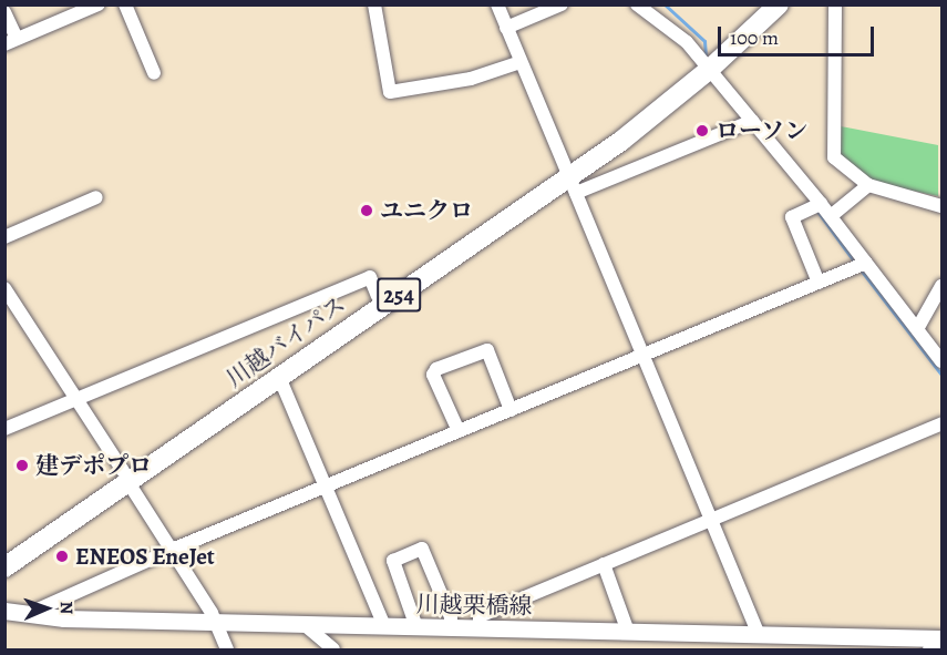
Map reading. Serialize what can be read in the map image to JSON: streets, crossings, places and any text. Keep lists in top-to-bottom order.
{
  "streets": {
    "highway": ["254", "川越バイパス"],
    "main road": ["川越栗橋線"]
  },
  "places": [
    "ローソン",
    "ユニクロ",
    "建デポプロ",
    "ENEOS EneJet"
  ],
  "scale_bar": "100 m",
  "north": "right"
}
